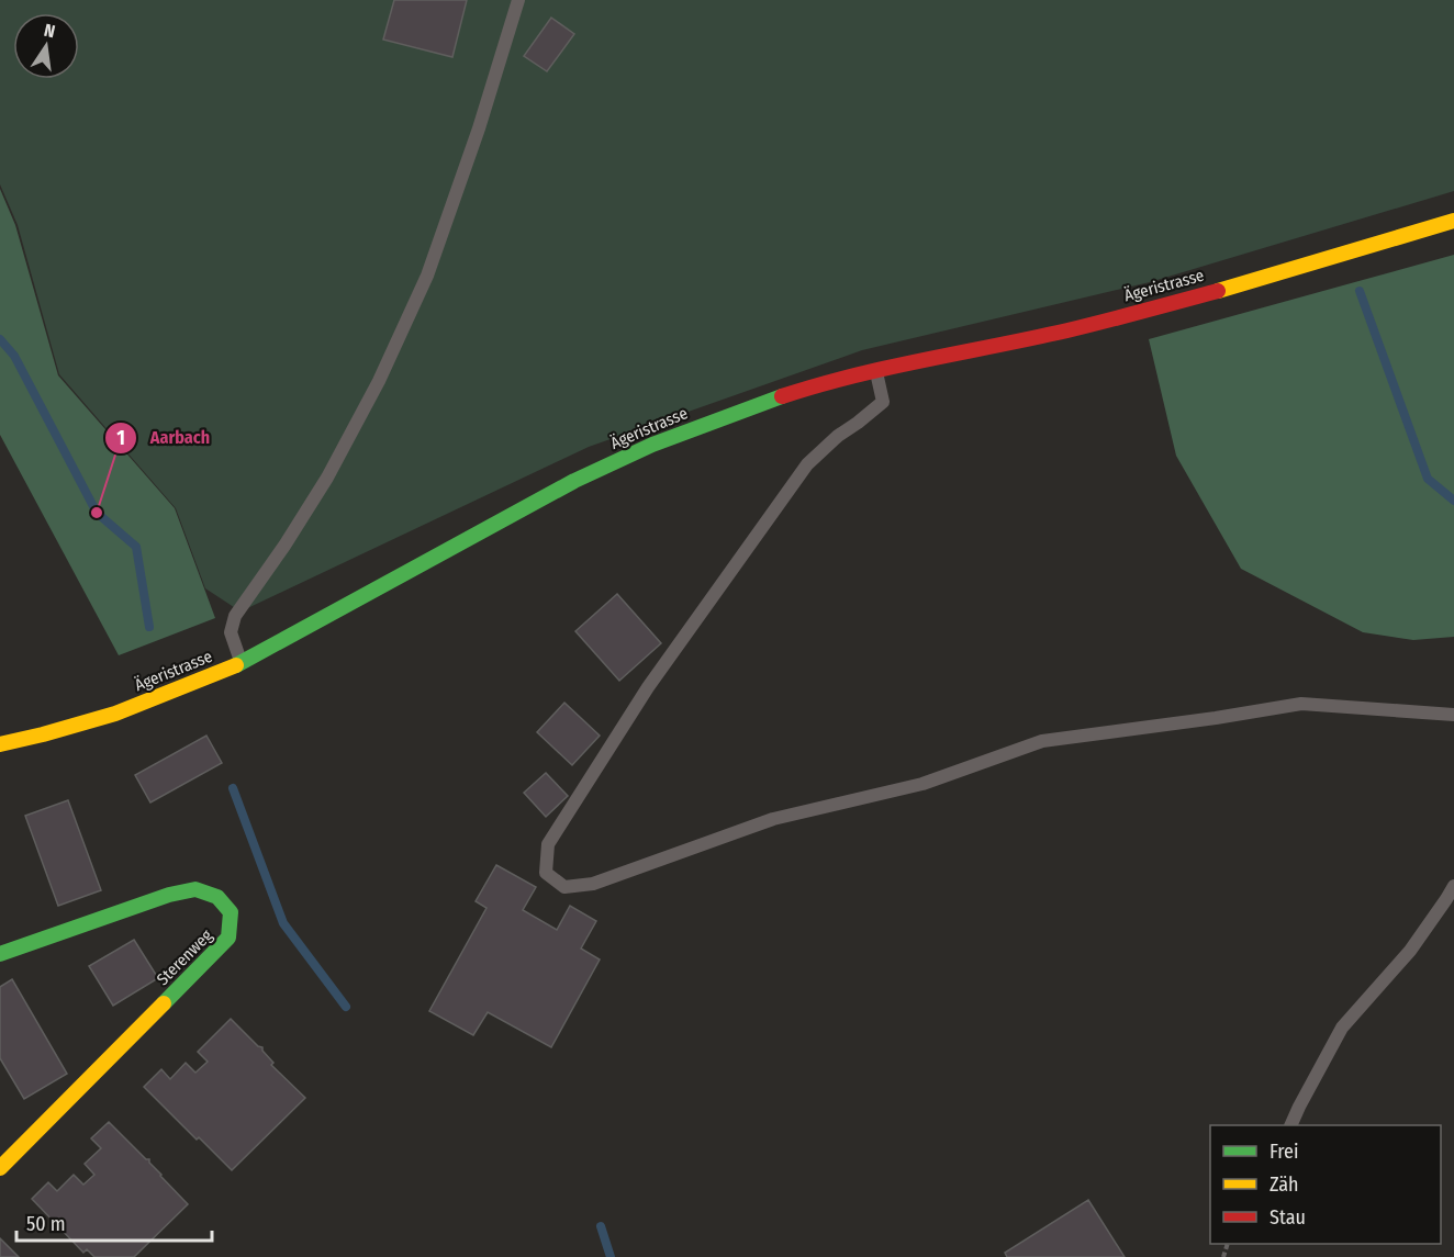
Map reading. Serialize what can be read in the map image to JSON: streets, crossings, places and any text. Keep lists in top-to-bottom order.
{
  "streets": {
    "main road": ["Ägeristrasse", "Sterenweg"]
  },
  "places": ["Aarbach"],
  "legend": ["Frei", "Zäh", "Stau"],
  "scale_bar": "50 m",
  "north": "top"
}
